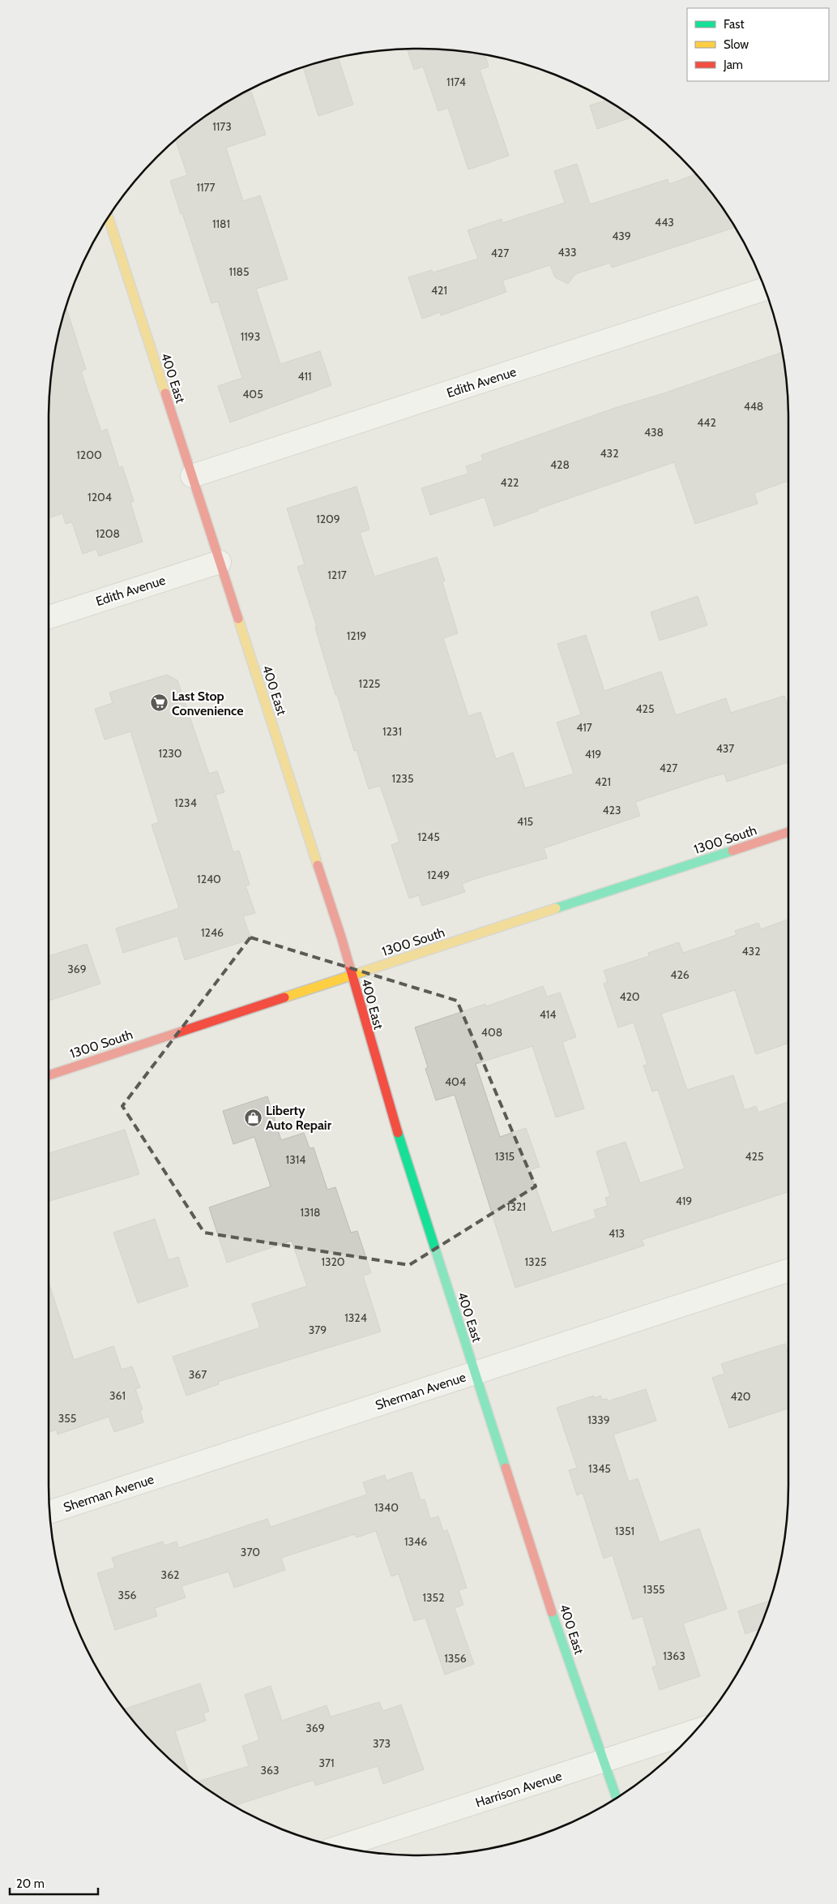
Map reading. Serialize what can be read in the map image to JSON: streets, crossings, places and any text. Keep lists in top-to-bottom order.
{
  "streets": {
    "street": [
      "400 East",
      "Edith Avenue",
      "1300 South",
      "Sherman Avenue",
      "Harrison Avenue"
    ]
  },
  "crossings": [
    ["400 East", "Edith Avenue"],
    ["400 East", "1300 South"],
    ["400 East", "Sherman Avenue"],
    ["400 East", "Harrison Avenue"]
  ],
  "places": {
    "supermarket": ["Last Stop Convenience"],
    "shop": ["Liberty Auto Repair"]
  },
  "house_numbers": [
    "1174",
    "1173",
    "1177",
    "443",
    "1181",
    "439",
    "433",
    "427",
    "1185",
    "421",
    "1193",
    "411",
    "405",
    "448",
    "442",
    "438",
    "432",
    "1200",
    "428",
    "422",
    "1204",
    "1209",
    "1208",
    "1217",
    "1219",
    "1225",
    "425",
    "417",
    "1231",
    "437",
    "1230",
    "419",
    "427",
    "1235",
    "421",
    "1234",
    "423",
    "415",
    "1245",
    "1249",
    "1240",
    "1246",
    "432",
    "369",
    "426",
    "420",
    "414",
    "408",
    "404",
    "1315",
    "425",
    "1314",
    "419",
    "1321",
    "1318",
    "413",
    "1320",
    "1325",
    "1324",
    "379",
    "367",
    "361",
    "420",
    "355",
    "1339",
    "1345",
    "1340",
    "1351",
    "1346",
    "370",
    "362",
    "1355",
    "356",
    "1352",
    "1363",
    "1356",
    "369",
    "373",
    "371",
    "363"
  ],
  "legend": ["Fast", "Slow", "Jam"],
  "scale_bar": "20 m"
}
